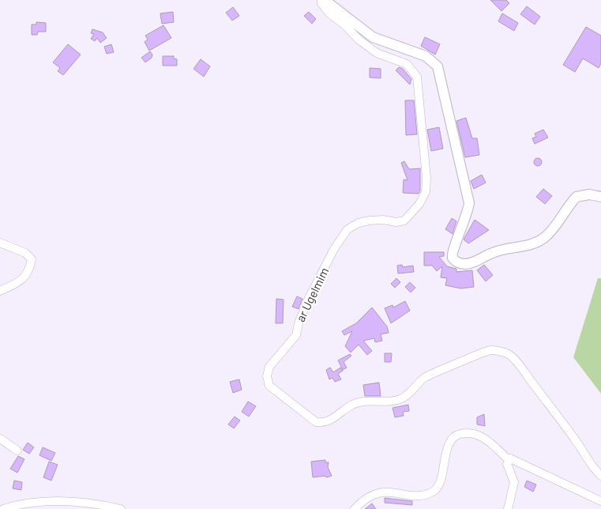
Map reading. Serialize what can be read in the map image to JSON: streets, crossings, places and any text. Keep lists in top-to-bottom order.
{
  "streets": {
    "street": ["ar Ugelmim"]
  }
}
